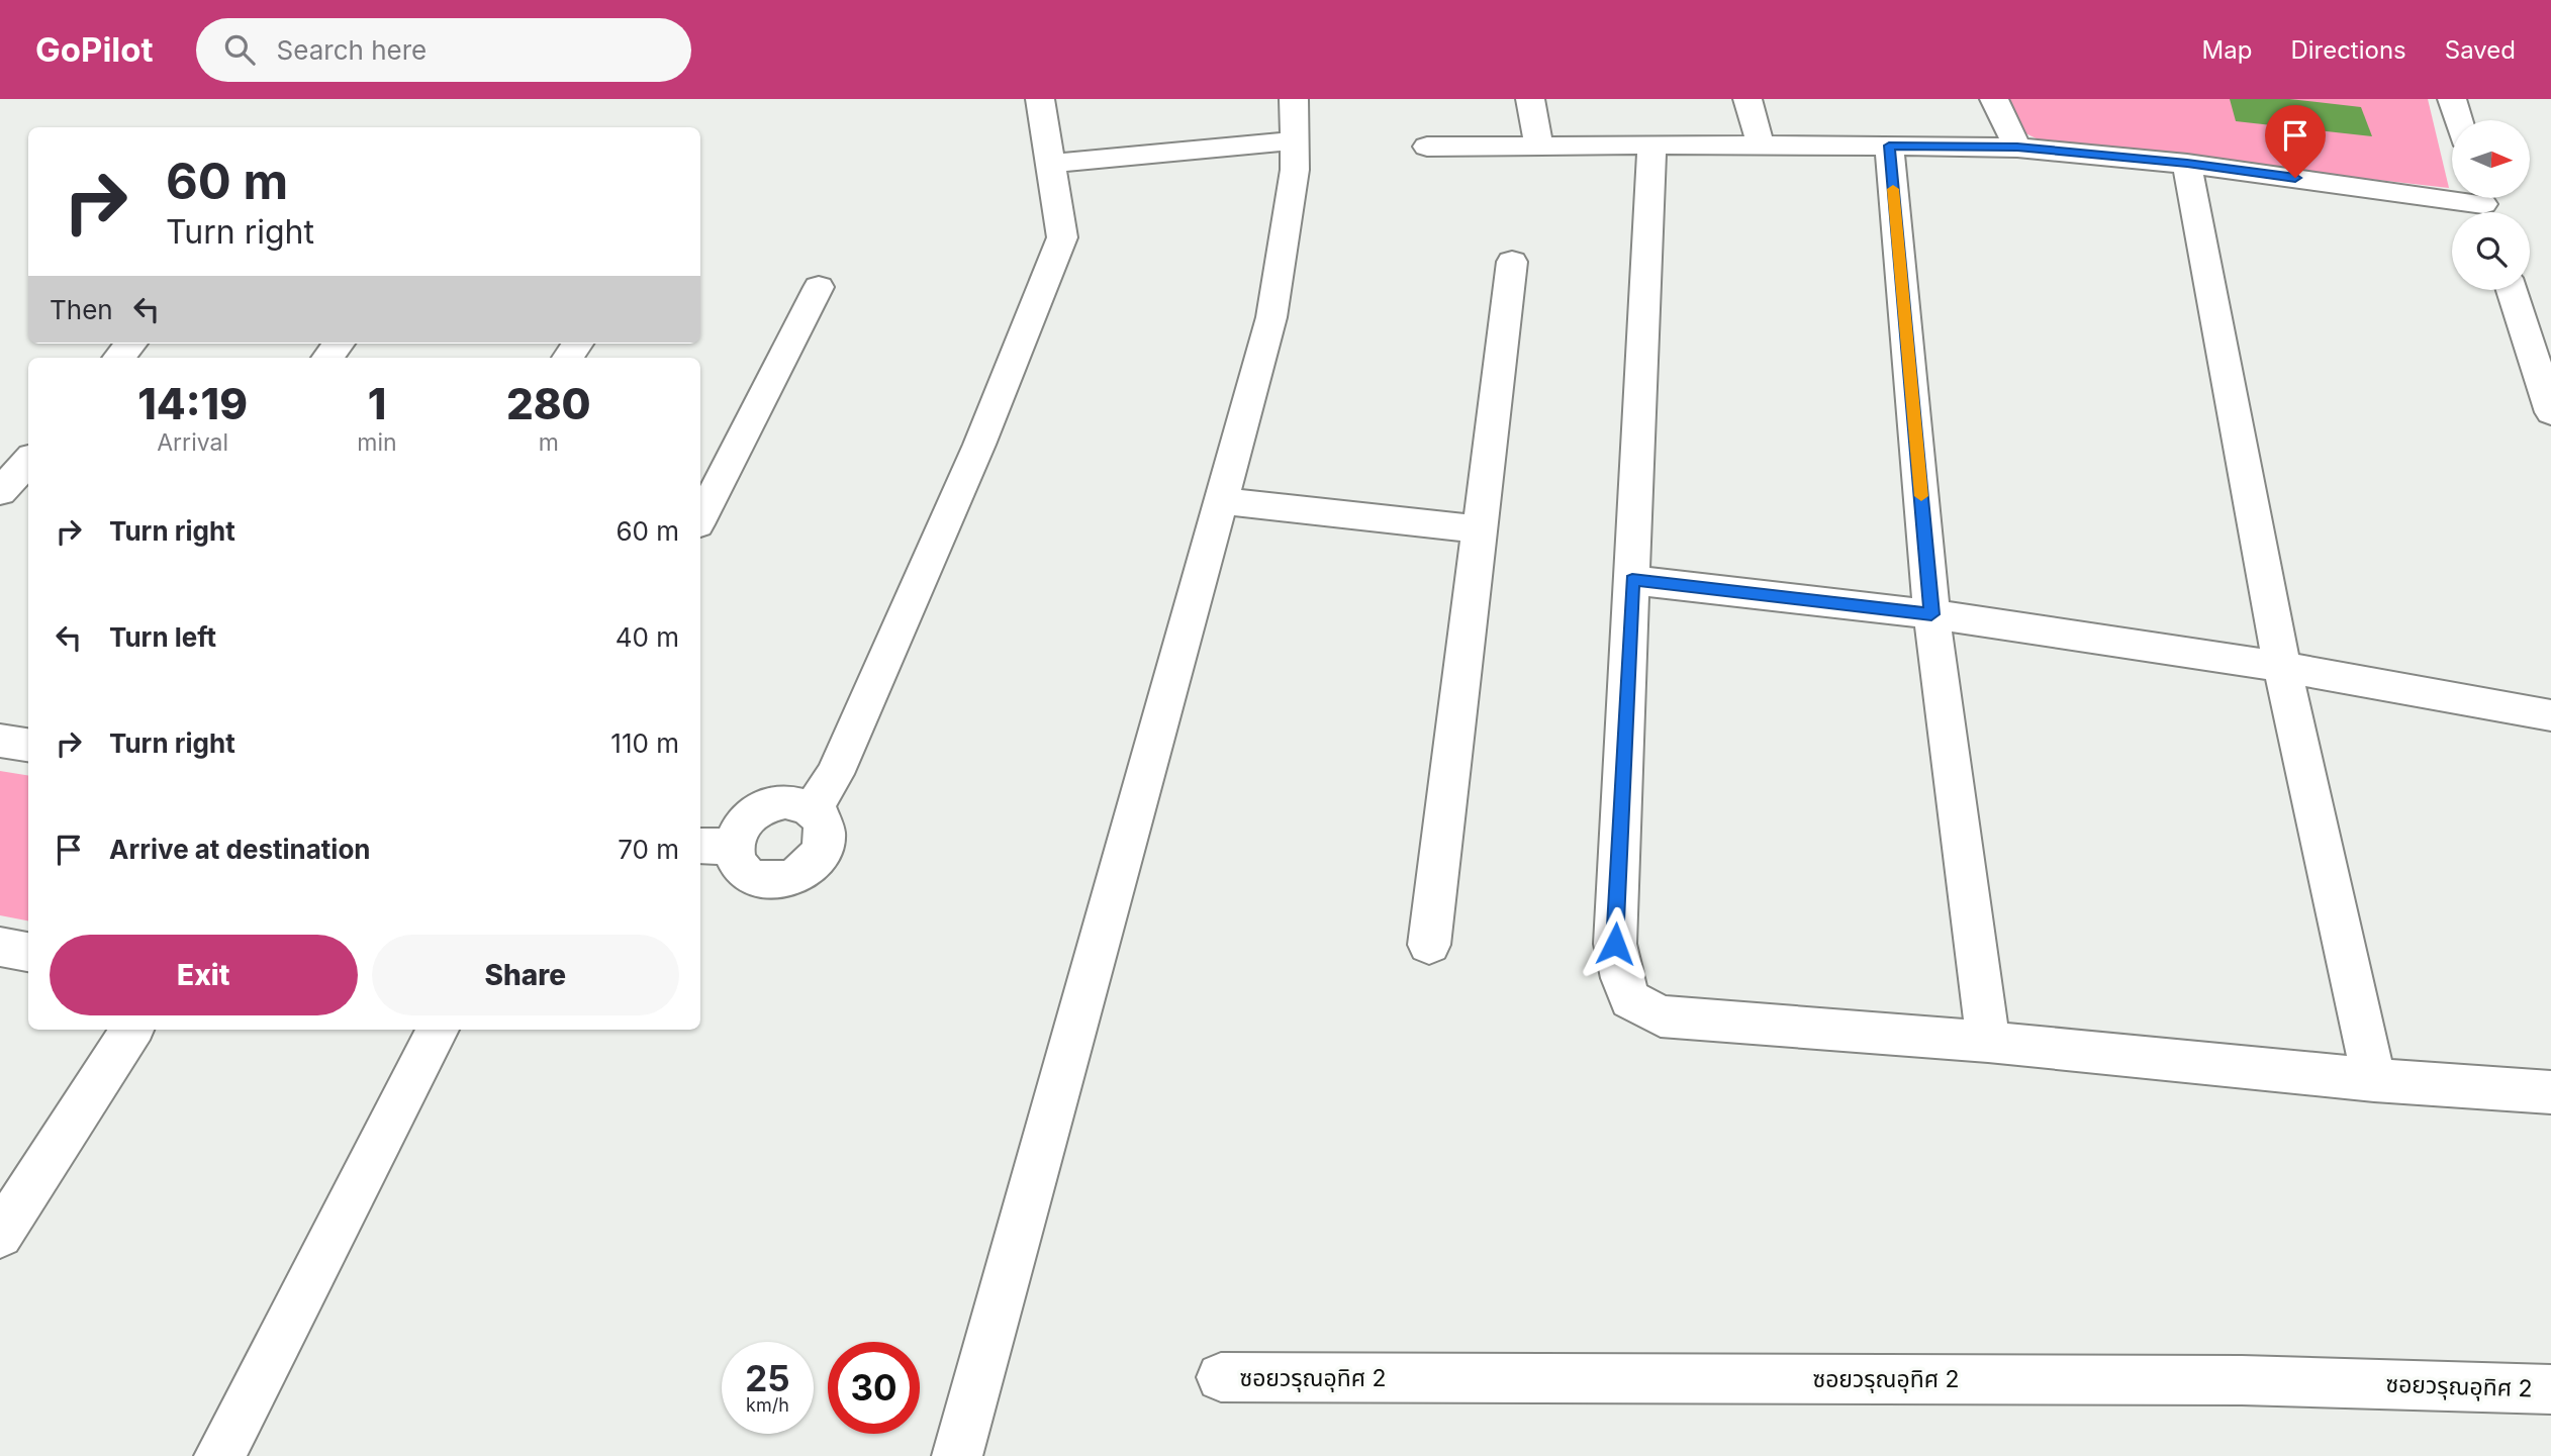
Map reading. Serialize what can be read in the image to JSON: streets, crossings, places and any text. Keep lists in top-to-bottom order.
{
  "streets": {
    "street": ["ซอยวรุณอุทิศ 2"]
  },
  "north": "right",
  "page": {
    "header": "GoPilot",
    "search": "Search here",
    "nav": ["Map", "Directions", "Saved"],
    "turn": ["60 m", "Turn right"],
    "then": "Then",
    "eta": [
      "14:19",
      "Arrival",
      "1",
      "min",
      "280",
      "m"
    ],
    "list": [
      {
        "name": "Turn right",
        "value": "60 m"
      },
      {
        "name": "Turn left",
        "value": "40 m"
      },
      {
        "name": "Turn right",
        "value": "110 m"
      },
      {
        "name": "Arrive at destination",
        "value": "70 m"
      }
    ],
    "buttons": ["Exit", "Share"],
    "speed": "25 km/h",
    "limit": "30"
  }
}
